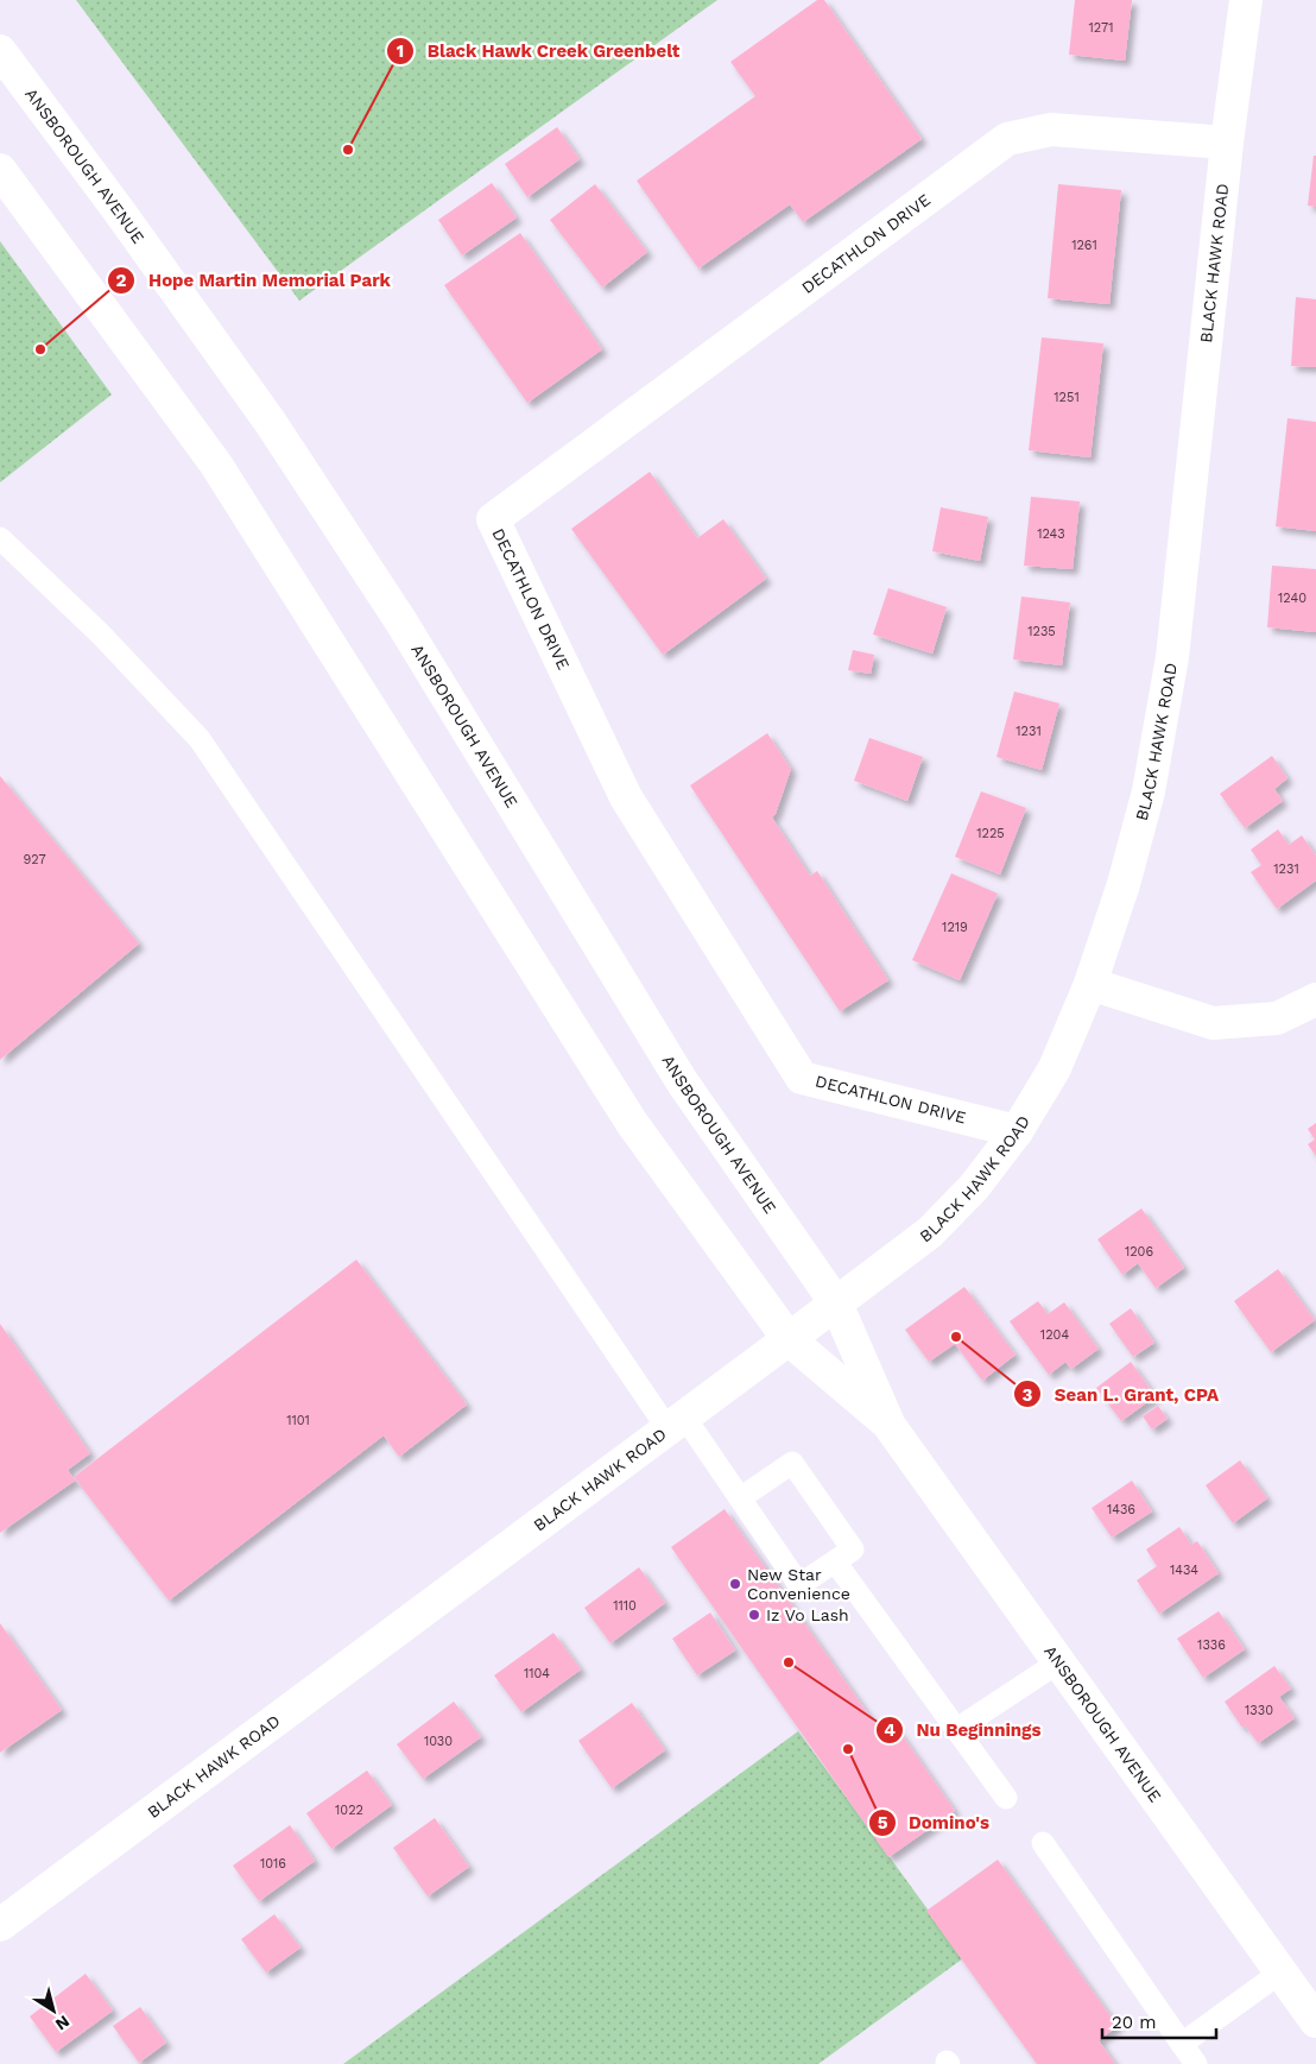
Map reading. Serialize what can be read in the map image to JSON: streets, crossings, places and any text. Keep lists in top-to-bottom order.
{
  "streets": {
    "street": ["ANSBOROUGH AVENUE", "DECATHLON DRIVE", "BLACK HAWK ROAD"]
  },
  "crossings": [
    ["ANSBOROUGH AVENUE", "BLACK HAWK ROAD"],
    ["DECATHLON DRIVE", "BLACK HAWK ROAD"]
  ],
  "places": [
    "Black Hawk Creek Greenbelt",
    "Hope Martin Memorial Park",
    "Sean L. Grant, CPA",
    "New Star Convenience",
    "Iz Vo Lash",
    "Nu Beginnings",
    "Domino's"
  ],
  "house_numbers": [
    "1271",
    "1261",
    "1251",
    "1243",
    "1240",
    "1235",
    "1231",
    "1225",
    "927",
    "1231",
    "1219",
    "1206",
    "1204",
    "1101",
    "1436",
    "1434",
    "1110",
    "1336",
    "1104",
    "1330",
    "1030",
    "1022",
    "1016"
  ],
  "scale_bar": "20 m",
  "north": "bottom right"
}
